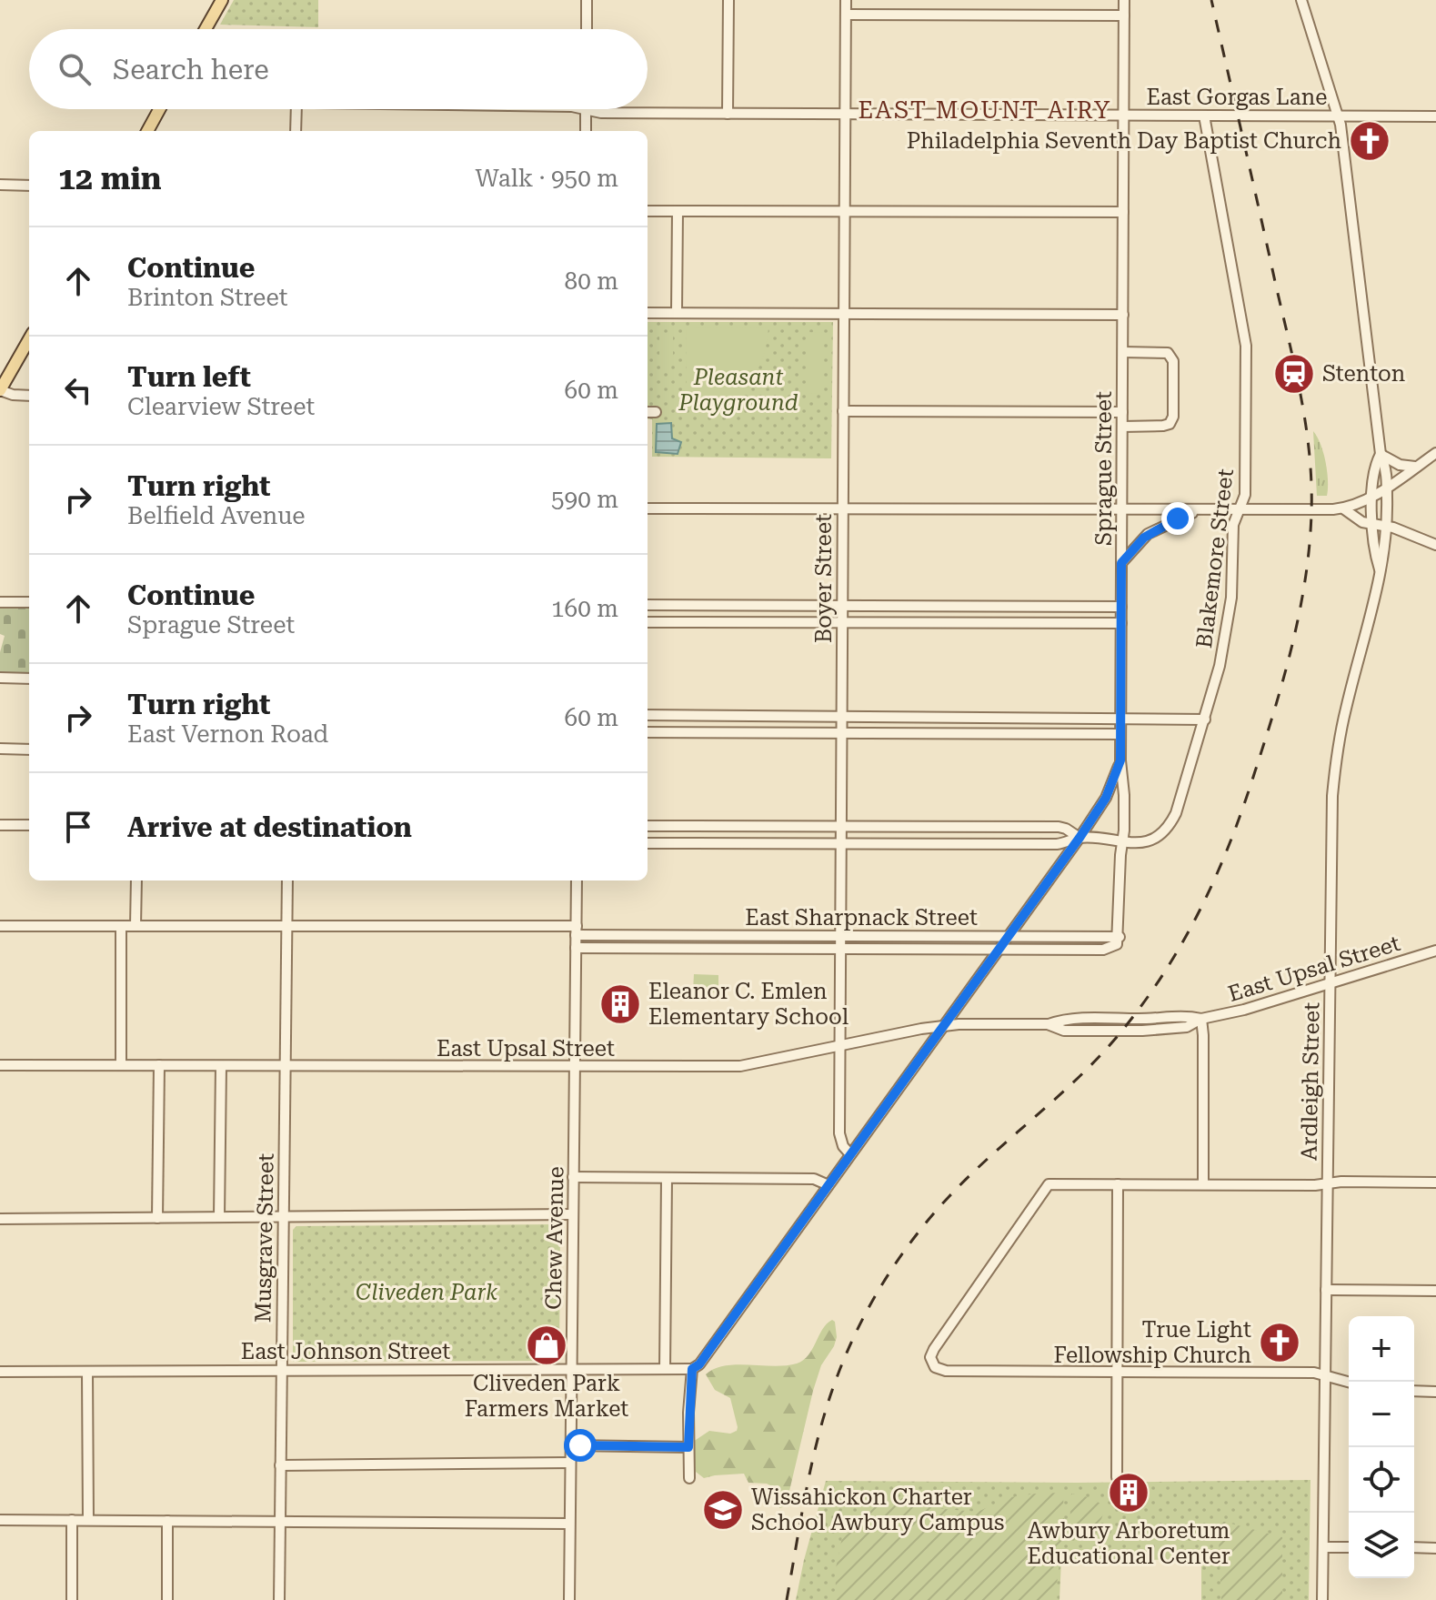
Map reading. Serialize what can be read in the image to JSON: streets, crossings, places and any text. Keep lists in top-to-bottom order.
{
  "streets": {
    "street": [
      "East Gorgas Lane",
      "Sprague Street",
      "Blakemore Street",
      "Boyer Street",
      "East Sharpnack Street",
      "East Upsal Street",
      "Ardleigh Street",
      "Musgrave Street",
      "Chew Avenue",
      "East Johnson Street"
    ]
  },
  "crossings": [
    ["East Gorgas Lane", "Sprague Street"],
    ["East Gorgas Lane", "Blakemore Street"],
    ["East Gorgas Lane", "Boyer Street"],
    ["East Gorgas Lane", "Ardleigh Street"],
    ["Sprague Street", "Blakemore Street"],
    ["Sprague Street", "East Sharpnack Street"],
    ["Boyer Street", "East Sharpnack Street"],
    ["Boyer Street", "East Upsal Street"],
    ["East Sharpnack Street", "Musgrave Street"],
    ["East Sharpnack Street", "Chew Avenue"],
    ["East Upsal Street", "Ardleigh Street"],
    ["East Upsal Street", "Musgrave Street"],
    ["East Upsal Street", "Chew Avenue"],
    ["Musgrave Street", "East Johnson Street"],
    ["Chew Avenue", "East Johnson Street"]
  ],
  "districts": ["EAST MOUNT AIRY"],
  "parks": ["Pleasant Playground", "Cliveden Park"],
  "places": {
    "church": ["Philadelphia Seventh Day Baptist Church", "True Light Fellowship Church"],
    "station": ["Stenton"],
    "building": ["Eleanor C. Emlen Elementary School", "Awbury Arboretum Educational Center"],
    "shop": ["Cliveden Park Farmers Market"],
    "school or university": ["Wissahickon Charter School Awbury Campus"]
  },
  "page": {
    "search": "Search here",
    "heading": ["12 min", "Walk · 950 m"],
    "list": [
      ["Continue", "Brinton Street", "80 m"],
      ["Turn left", "Clearview Street", "60 m"],
      ["Turn right", "Belfield Avenue", "590 m"],
      ["Continue", "Sprague Street", "160 m"],
      ["Turn right", "East Vernon Road", "60 m"],
      "Arrive at destination"
    ],
    "map_buttons": ["+", "−"]
  }
}
